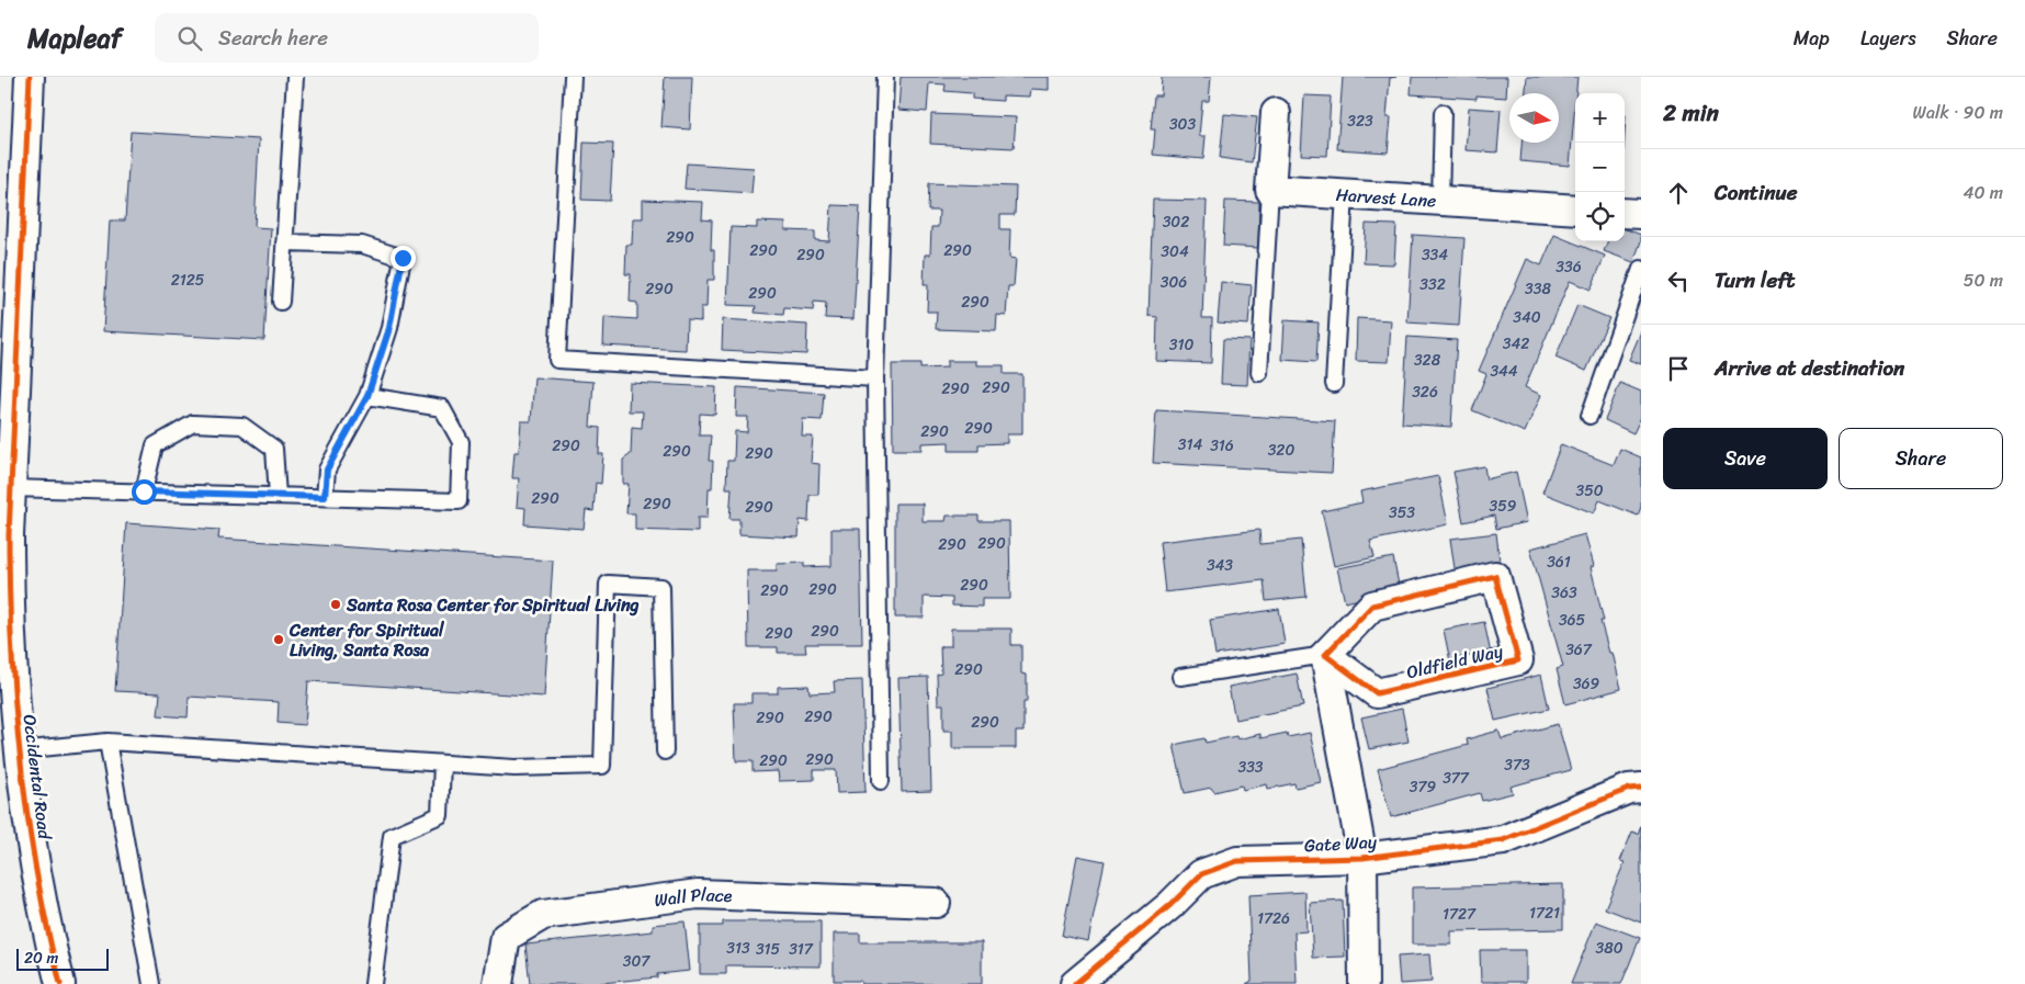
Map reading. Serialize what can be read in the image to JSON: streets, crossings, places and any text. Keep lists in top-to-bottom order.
{
  "streets": {
    "street": [
      "Harvest Lane",
      "Oldfield Way",
      "Occidental Road",
      "Gate Way",
      "Wall Place"
    ]
  },
  "places": ["Santa Rosa Center for Spiritual Living", "Center for Spiritual Living, Santa Rosa"],
  "house_numbers": [
    "323",
    "303",
    "302",
    "290",
    "290",
    "290",
    "304",
    "290",
    "334",
    "336",
    "2125",
    "306",
    "332",
    "290",
    "338",
    "290",
    "290",
    "340",
    "342",
    "310",
    "328",
    "344",
    "290",
    "290",
    "326",
    "290",
    "290",
    "314",
    "290",
    "316",
    "320",
    "290",
    "290",
    "350",
    "290",
    "290",
    "359",
    "290",
    "353",
    "290",
    "290",
    "361",
    "343",
    "290",
    "290",
    "290",
    "363",
    "365",
    "290",
    "290",
    "367",
    "290",
    "369",
    "290",
    "290",
    "290",
    "290",
    "290",
    "373",
    "333",
    "377",
    "379",
    "1721",
    "1727",
    "1726",
    "313",
    "380",
    "315",
    "317",
    "307"
  ],
  "scale_bar": "20 m",
  "north": "right",
  "page": {
    "header": "Mapleaf",
    "search": "Search here",
    "nav": ["Map", "Layers", "Share"],
    "heading": ["2 min", "Walk · 90 m"],
    "map_buttons": ["+", "−"],
    "list": [
      ["Continue", "40 m"],
      ["Turn left", "50 m"],
      "Arrive at destination"
    ],
    "buttons": ["Save", "Share"],
    "scale": "20 m"
  }
}
